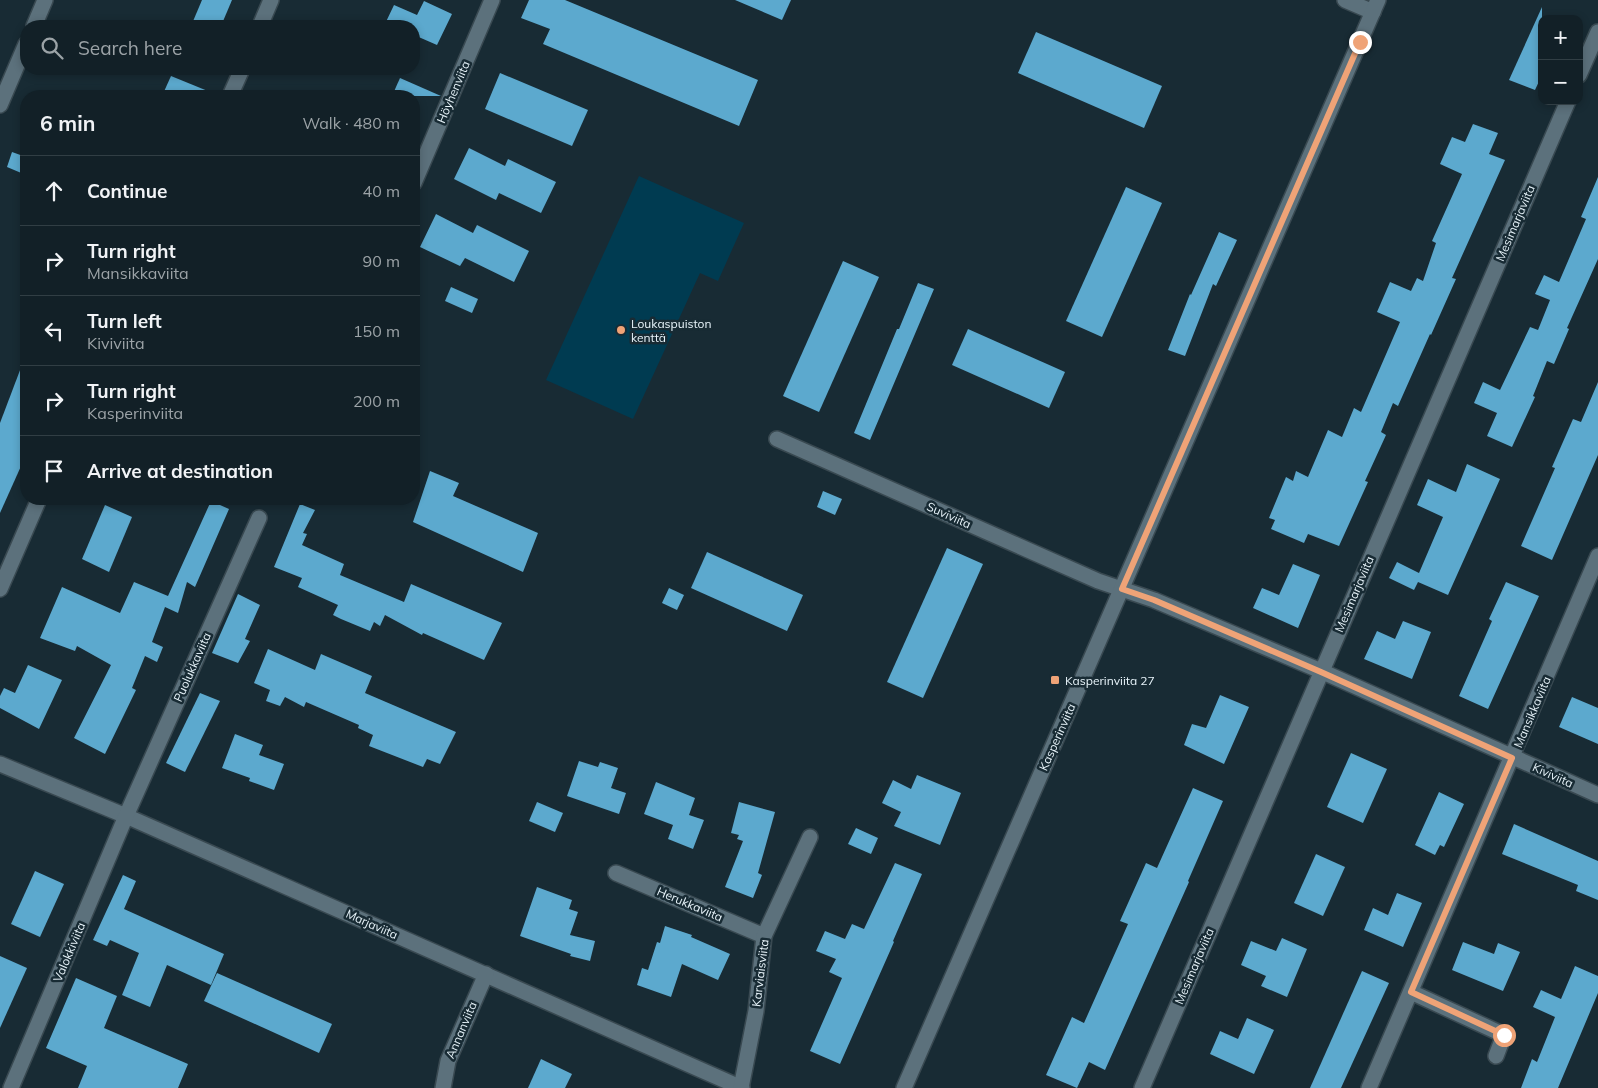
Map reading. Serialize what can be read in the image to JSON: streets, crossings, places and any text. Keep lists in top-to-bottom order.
{
  "streets": {
    "street": [
      "Höyhenviita",
      "Mesimarjaviita",
      "Suviviita",
      "Puolukkaviita",
      "Mansikkaviita",
      "Kasperinviita",
      "Kiviviita",
      "Herukkaviita",
      "Marjaviita",
      "Valokkiviita",
      "Karviaisviita",
      "Annanviita"
    ]
  },
  "crossings": [
    ["Mesimarjaviita", "Kiviviita"],
    ["Suviviita", "Kasperinviita"],
    ["Suviviita", "Kiviviita"],
    ["Puolukkaviita", "Marjaviita"],
    ["Puolukkaviita", "Valokkiviita"],
    ["Mansikkaviita", "Kiviviita"],
    ["Kasperinviita", "Kiviviita"],
    ["Herukkaviita", "Karviaisviita"],
    ["Marjaviita", "Valokkiviita"],
    ["Marjaviita", "Karviaisviita"],
    ["Marjaviita", "Annanviita"]
  ],
  "places": {
    "other": ["Loukaspuiston kenttä"],
    "transit": ["Kasperinviita 27"]
  },
  "page": {
    "map_buttons": ["+", "−"],
    "search": "Search here",
    "heading": ["6 min", "Walk · 480 m"],
    "list": [
      ["Continue", "40 m"],
      ["Turn right", "Mansikkaviita", "90 m"],
      ["Turn left", "Kiviviita", "150 m"],
      ["Turn right", "Kasperinviita", "200 m"],
      "Arrive at destination"
    ]
  }
}
